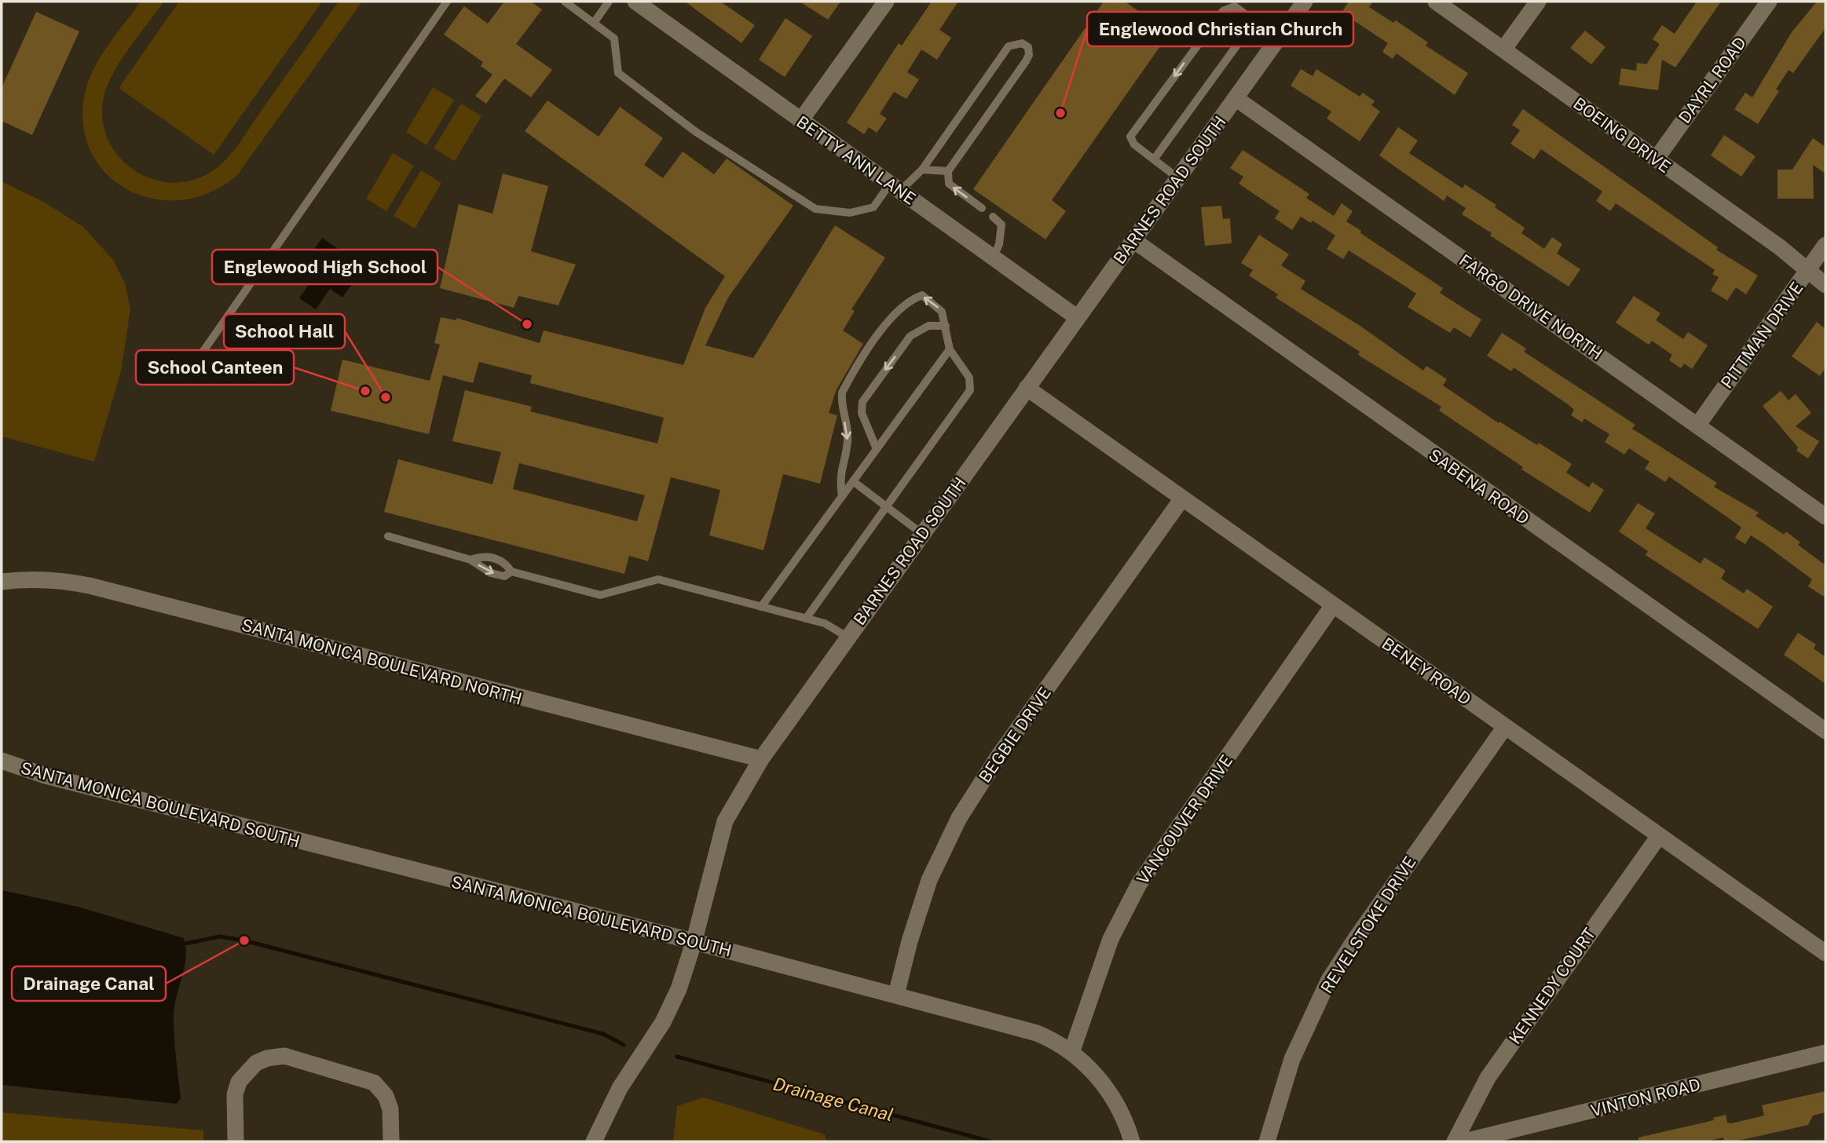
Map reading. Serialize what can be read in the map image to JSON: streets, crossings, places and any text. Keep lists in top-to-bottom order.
{
  "streets": {
    "street": [
      "DAYRL ROAD",
      "BOEING DRIVE",
      "BETTY ANN LANE",
      "BARNES ROAD SOUTH",
      "FARGO DRIVE NORTH",
      "PITTMAN DRIVE",
      "SABENA ROAD",
      "SANTA MONICA BOULEVARD NORTH",
      "BENEY ROAD",
      "BEGBIE DRIVE",
      "SANTA MONICA BOULEVARD SOUTH",
      "VANCOUVER DRIVE",
      "REVELSTOKE DRIVE",
      "KENNEDY COURT",
      "VINTON ROAD"
    ]
  },
  "crossings": [
    ["DAYRL ROAD", "BOEING DRIVE"],
    ["BOEING DRIVE", "PITTMAN DRIVE"],
    ["BETTY ANN LANE", "BARNES ROAD SOUTH"],
    ["BARNES ROAD SOUTH", "FARGO DRIVE NORTH"],
    ["BARNES ROAD SOUTH", "SABENA ROAD"],
    ["BARNES ROAD SOUTH", "SANTA MONICA BOULEVARD NORTH"],
    ["BARNES ROAD SOUTH", "BENEY ROAD"],
    ["BARNES ROAD SOUTH", "SANTA MONICA BOULEVARD SOUTH"],
    ["FARGO DRIVE NORTH", "PITTMAN DRIVE"],
    ["BENEY ROAD", "BEGBIE DRIVE"],
    ["BENEY ROAD", "VANCOUVER DRIVE"],
    ["BENEY ROAD", "REVELSTOKE DRIVE"],
    ["BENEY ROAD", "KENNEDY COURT"],
    ["BEGBIE DRIVE", "SANTA MONICA BOULEVARD SOUTH"],
    ["SANTA MONICA BOULEVARD SOUTH", "VANCOUVER DRIVE"]
  ],
  "water": ["Drainage Canal"],
  "places": [
    "Englewood Christian Church",
    "Englewood High School",
    "School Canteen",
    "School Hall",
    "Drainage Canal"
  ]
}
